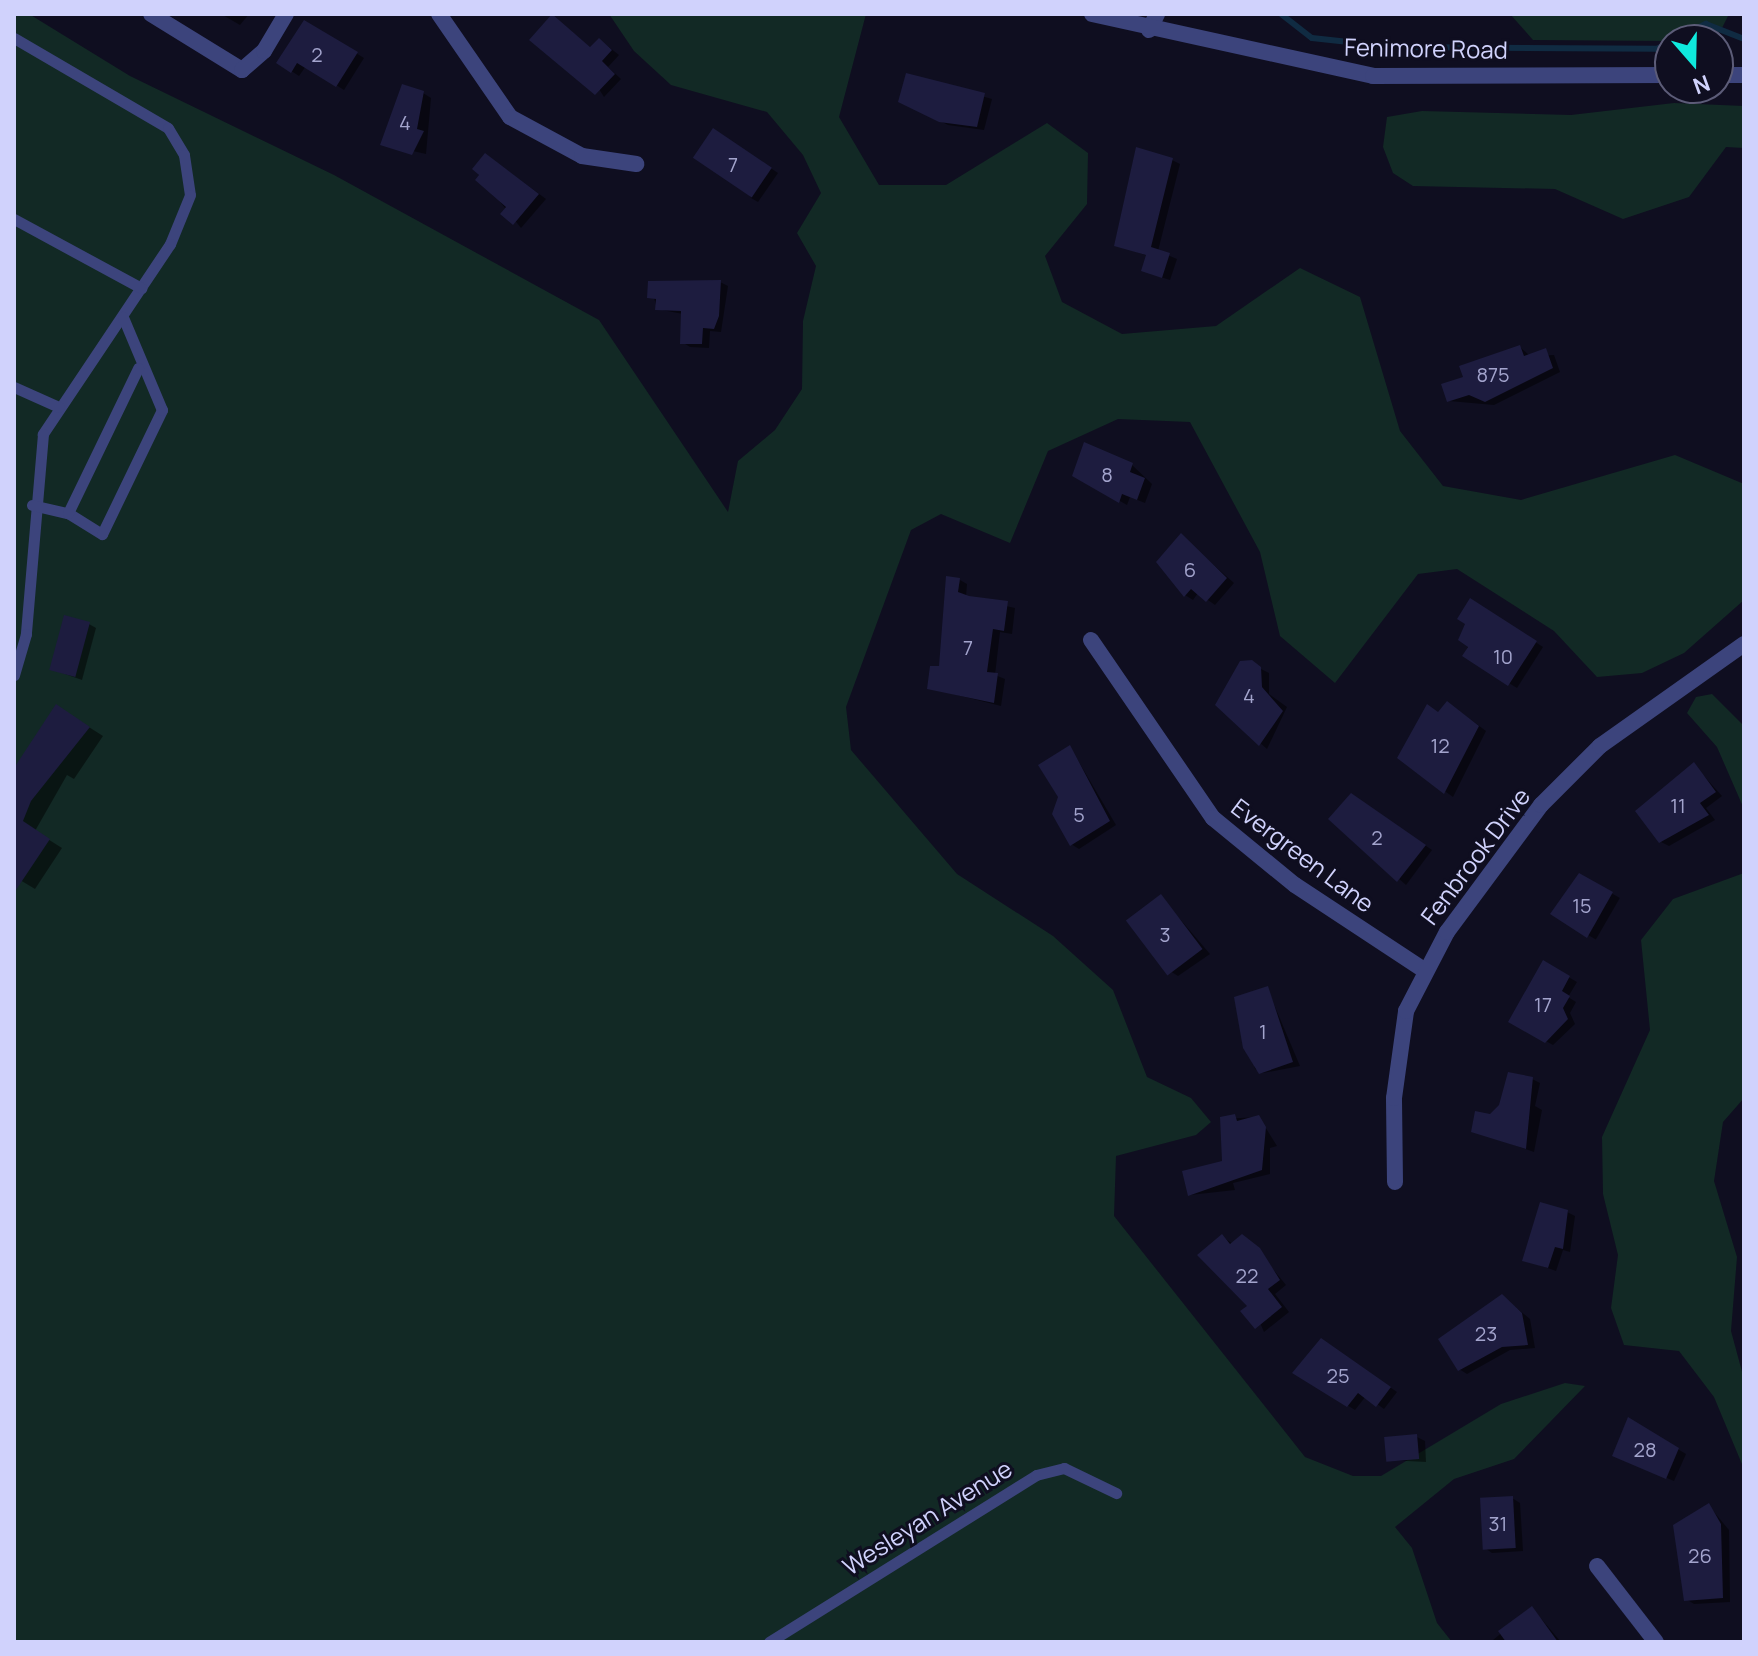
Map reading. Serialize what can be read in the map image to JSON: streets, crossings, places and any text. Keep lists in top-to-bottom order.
{
  "streets": {
    "street": ["Fenimore Road", "Evergreen Lane", "Fenbrook Drive"],
    "lane": ["Wesleyan Avenue"]
  },
  "crossings": [
    ["Evergreen Lane", "Fenbrook Drive"]
  ],
  "house_numbers": [
    "2",
    "4",
    "7",
    "875",
    "8",
    "6",
    "7",
    "10",
    "4",
    "12",
    "11",
    "5",
    "2",
    "15",
    "3",
    "17",
    "1",
    "22",
    "23",
    "25",
    "28",
    "31",
    "26"
  ],
  "north": "bottom"
}
